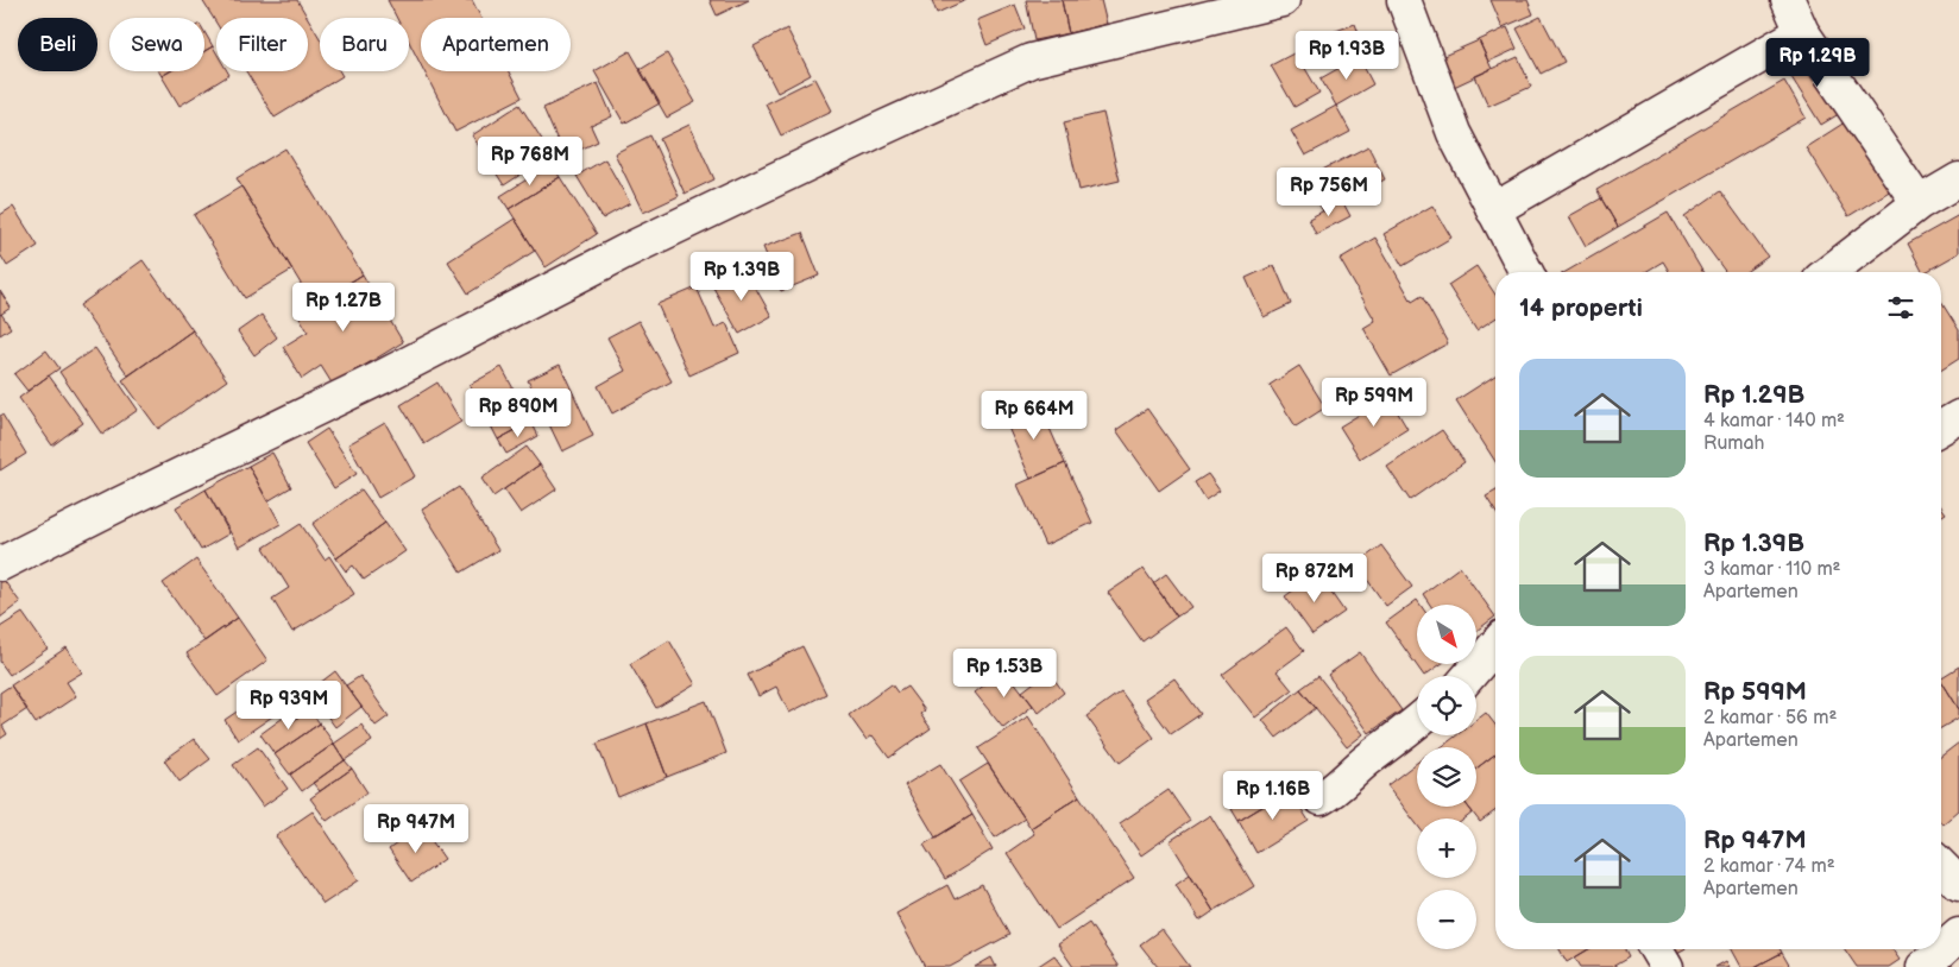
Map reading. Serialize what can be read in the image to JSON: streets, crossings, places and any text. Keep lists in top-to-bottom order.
{
  "north": "bottom right",
  "page": {
    "chip": [
      "Beli",
      "Sewa",
      "Filter",
      "Baru",
      "Apartemen"
    ],
    "price": [
      "Rp 1.93B",
      "Rp 1.29B",
      "Rp 768M",
      "Rp 756M",
      "Rp 1.39B",
      "Rp 1.27B",
      "Rp 599M",
      "Rp 890M",
      "Rp 664M",
      "Rp 872M",
      "Rp 1.53B",
      "Rp 939M",
      "Rp 1.16B",
      "Rp 947M"
    ],
    "heading": "14 properti",
    "list": [
      {
        "name": "Rp 1.29B",
        "note": "4 kamar · 140 m² · Rumah"
      },
      {
        "name": "Rp 1.39B",
        "note": "3 kamar · 110 m² · Apartemen"
      },
      {
        "name": "Rp 599M",
        "note": "2 kamar · 56 m² · Apartemen"
      },
      {
        "name": "Rp 947M",
        "note": "2 kamar · 74 m² · Apartemen"
      }
    ],
    "map_buttons": ["+", "−"]
  }
}
